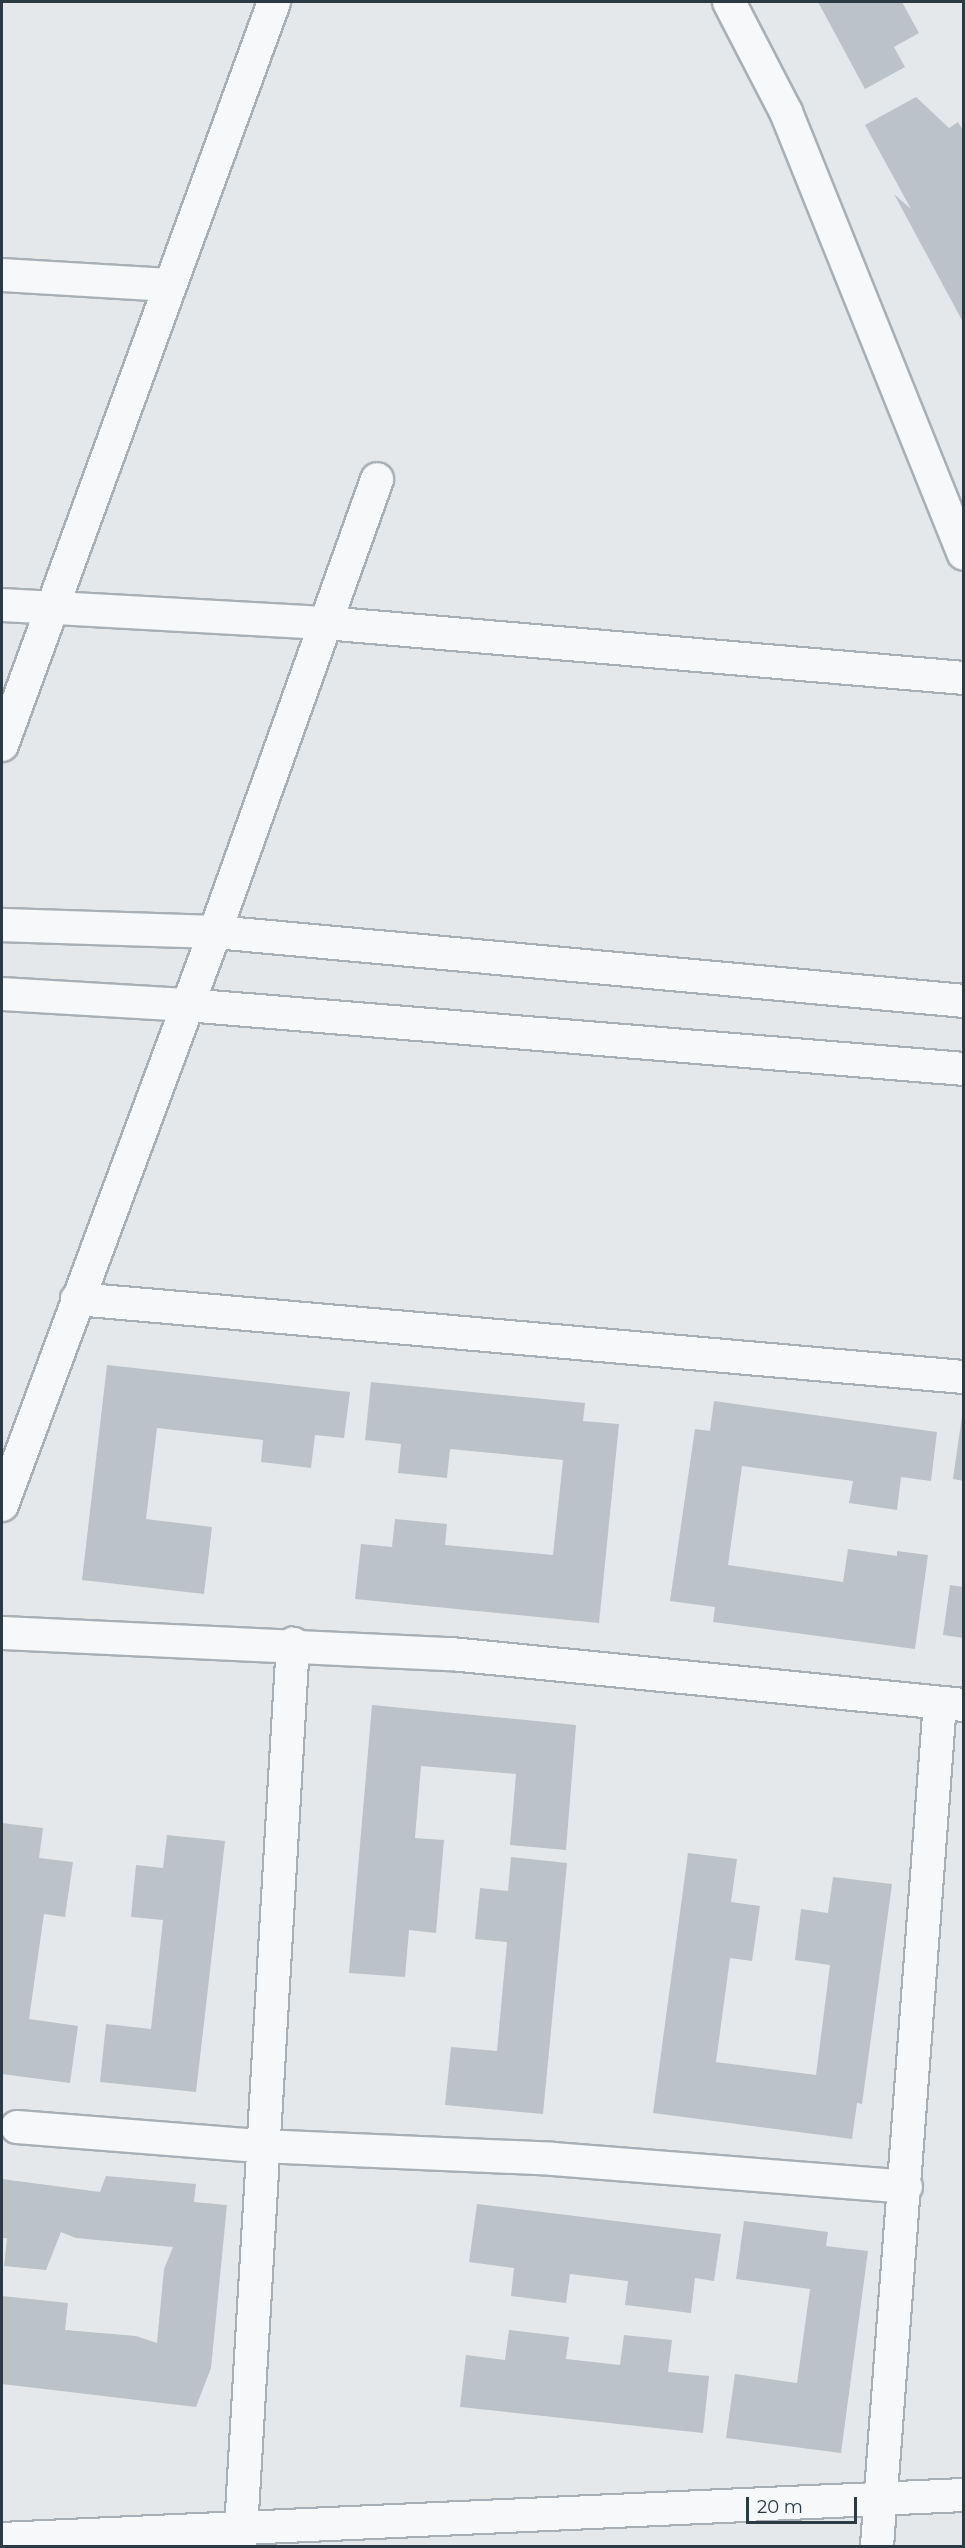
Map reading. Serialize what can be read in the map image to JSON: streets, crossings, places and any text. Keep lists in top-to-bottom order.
{
  "scale_bar": "20 m"
}
